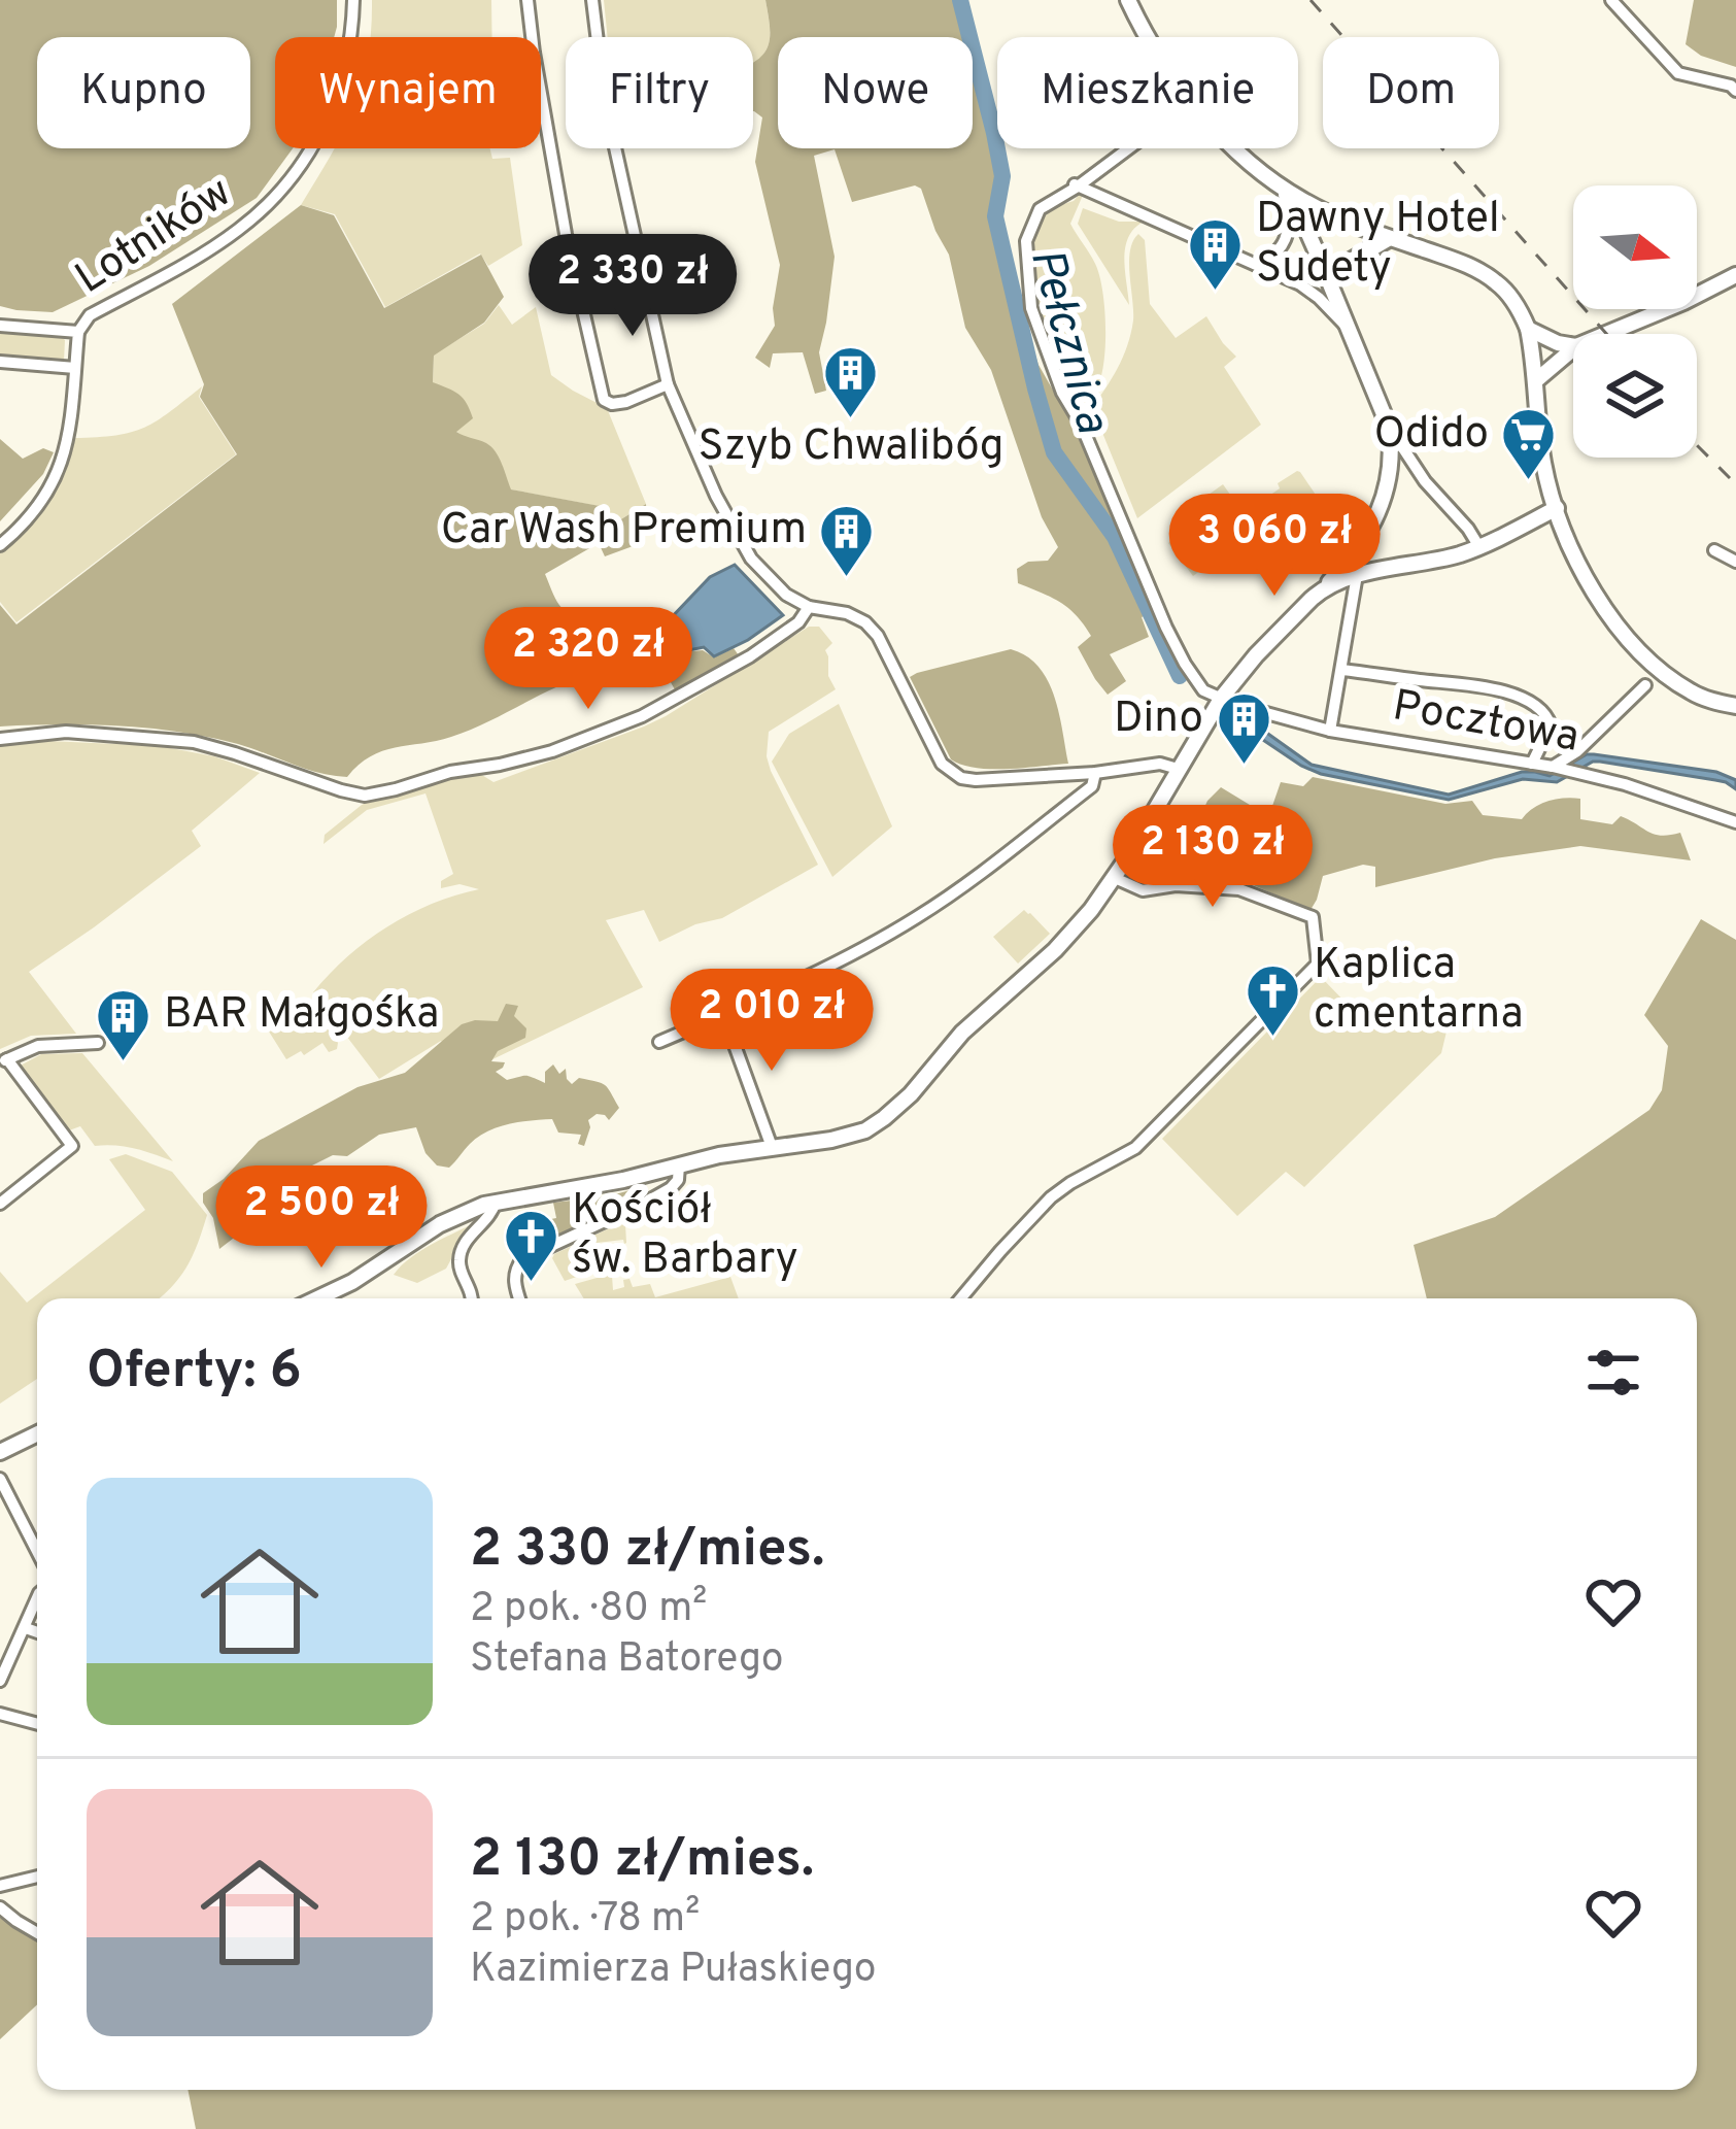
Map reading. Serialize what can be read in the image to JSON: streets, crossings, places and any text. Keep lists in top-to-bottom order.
{
  "streets": {
    "street": ["Lotników", "Pocztowa"]
  },
  "water": ["Pełcznica"],
  "places": {
    "building": [
      "Dawny Hotel Sudety",
      "Szyb Chwalibóg",
      "Car Wash Premium",
      "Dino",
      "BAR Małgośka"
    ],
    "supermarket": ["Odido"],
    "church": ["Kaplica cmentarna", "Kościół św. Barbary"]
  },
  "north": "right",
  "page": {
    "chip": [
      "Kupno",
      "Wynajem",
      "Filtry",
      "Nowe",
      "Mieszkanie",
      "Dom"
    ],
    "price": [
      "2 330 zł",
      "3 060 zł",
      "2 320 zł",
      "2 130 zł",
      "2 010 zł",
      "2 500 zł"
    ],
    "heading": "Oferty: 6",
    "list": [
      {
        "name": "2 330 zł/mies.",
        "note": "2 pok. · 80 m² · Stefana Batorego"
      },
      {
        "name": "2 130 zł/mies.",
        "note": "2 pok. · 78 m² · Kazimierza Pułaskiego"
      }
    ]
  }
}
